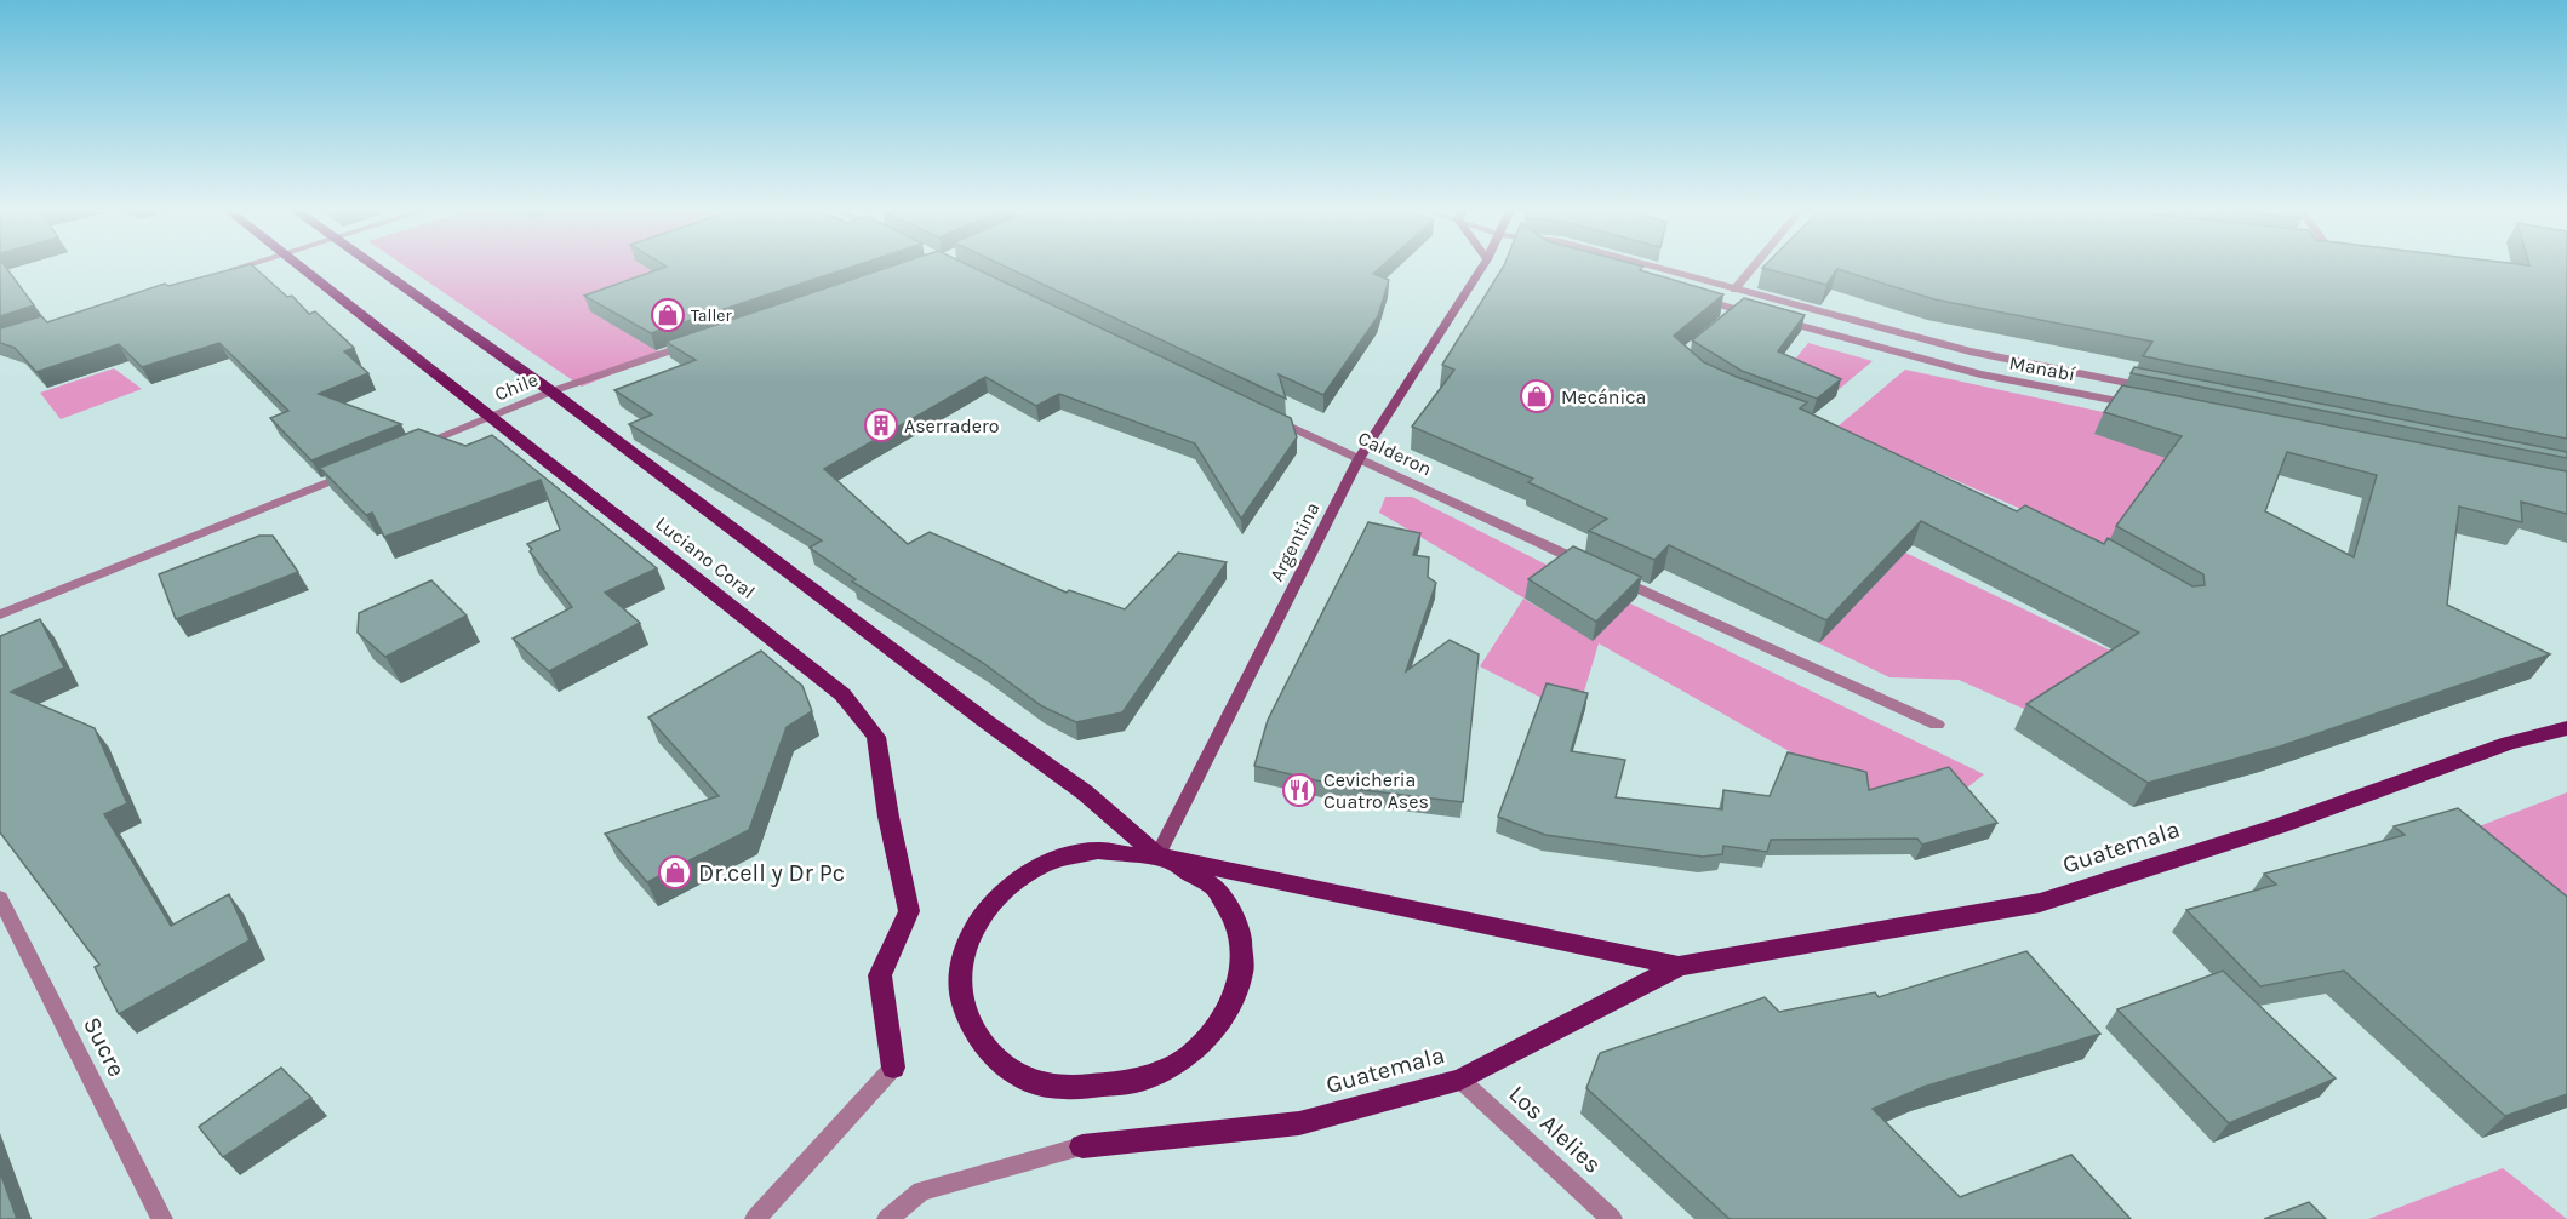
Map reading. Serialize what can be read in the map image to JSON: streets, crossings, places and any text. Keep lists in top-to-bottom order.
{
  "streets": {
    "main road": ["Argentina", "Luciano Coral", "Guatemala"],
    "street": [
      "Manabí",
      "Chile",
      "Calderon",
      "Sucre",
      "Los Alelies"
    ]
  },
  "crossings": [
    ["Chile", "Luciano Coral"],
    ["Calderon", "Argentina"],
    ["Argentina", "Luciano Coral"],
    ["Argentina", "Guatemala"],
    ["Luciano Coral", "Guatemala"],
    ["Guatemala", "Los Alelies"]
  ],
  "places": {
    "shop": ["Taller", "Mecánica", "Dr.cell y Dr Pc"],
    "building": ["Aserradero"],
    "restaurant": ["Cevicheria Cuatro Ases"]
  }
}
